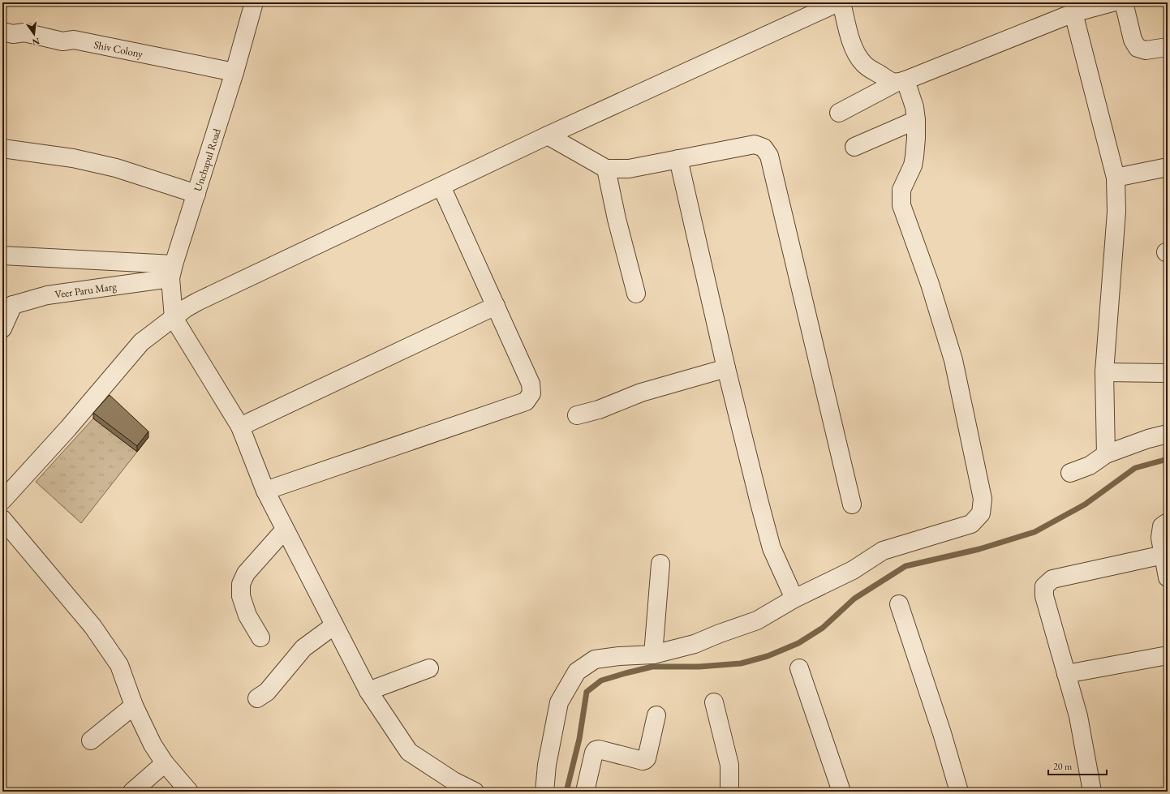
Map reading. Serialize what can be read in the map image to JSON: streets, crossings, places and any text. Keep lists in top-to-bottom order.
{
  "streets": {
    "street": ["Shiv Colony", "Unchapul Road", "Veer Paru Marg"]
  },
  "crossings": [
    ["Shiv Colony", "Unchapul Road"],
    ["Unchapul Road", "Veer Paru Marg"]
  ],
  "scale_bar": "20 m",
  "north": "bottom"
}
